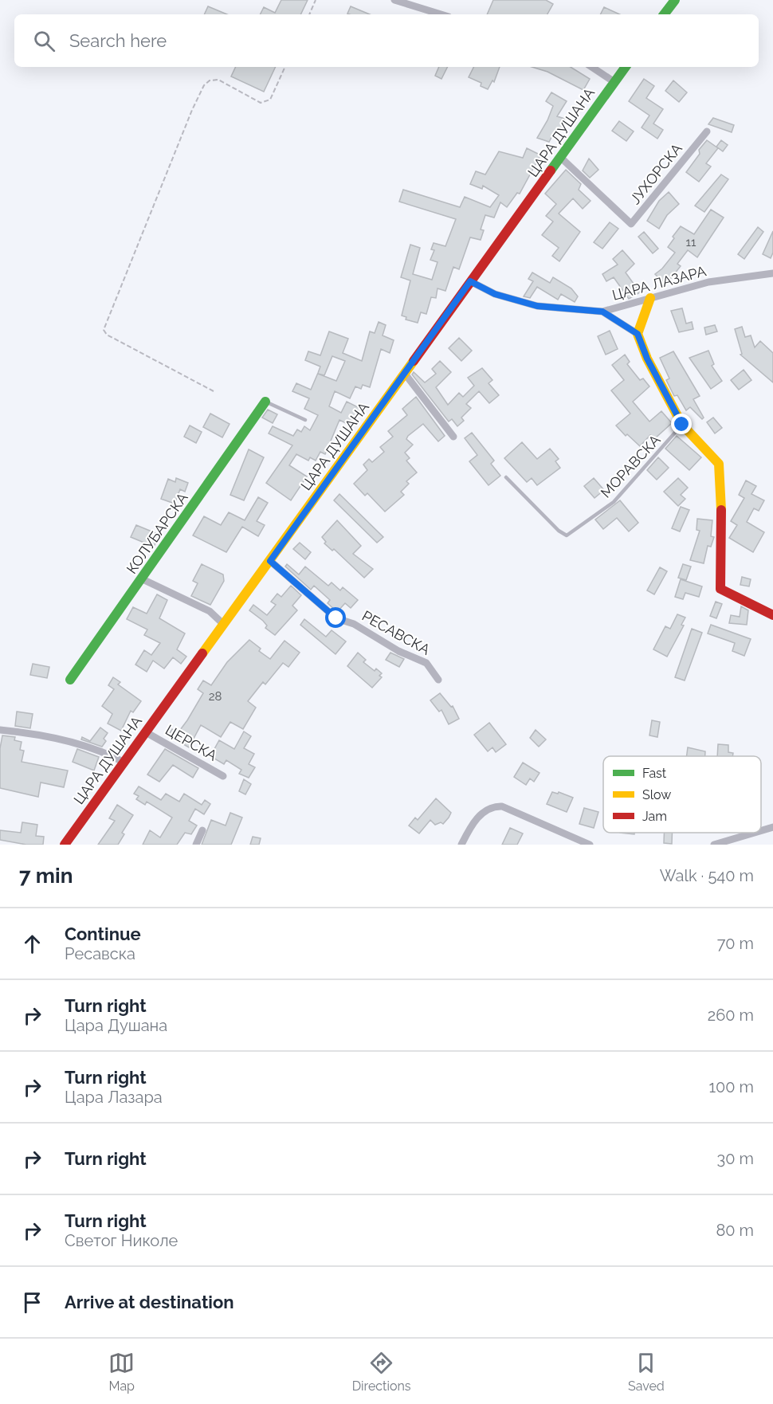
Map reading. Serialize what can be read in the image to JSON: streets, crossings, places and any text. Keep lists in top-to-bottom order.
{
  "streets": {
    "main road": ["ЦАРА ДУШАНА", "КОЛУБАРСКА"],
    "street": [
      "ЈУХОРСКА",
      "ЦАРА ЛАЗАРА",
      "РЕСАВСКА",
      "ЦЕРСКА"
    ],
    "lane": ["МОРАВСКА"]
  },
  "crossings": [
    ["ЦАРА ДУШАНА", "ЈУХОРСКА"],
    ["ЦАРА ДУШАНА", "ЦАРА ЛАЗАРА"],
    ["ЦАРА ДУШАНА", "РЕСАВСКА"],
    ["ЦАРА ДУШАНА", "ЦЕРСКА"]
  ],
  "house_numbers": ["11", "28"],
  "legend": ["Fast", "Slow", "Jam"],
  "page": {
    "search": "Search here",
    "heading": ["7 min", "Walk · 540 m"],
    "list": [
      ["Continue", "Ресавска", "70 m"],
      ["Turn right", "Цара Душана", "260 m"],
      ["Turn right", "Цара Лазара", "100 m"],
      ["Turn right", "30 m"],
      ["Turn right", "Светог Николе", "80 m"],
      "Arrive at destination"
    ],
    "nav": ["Map", "Directions", "Saved"]
  }
}
